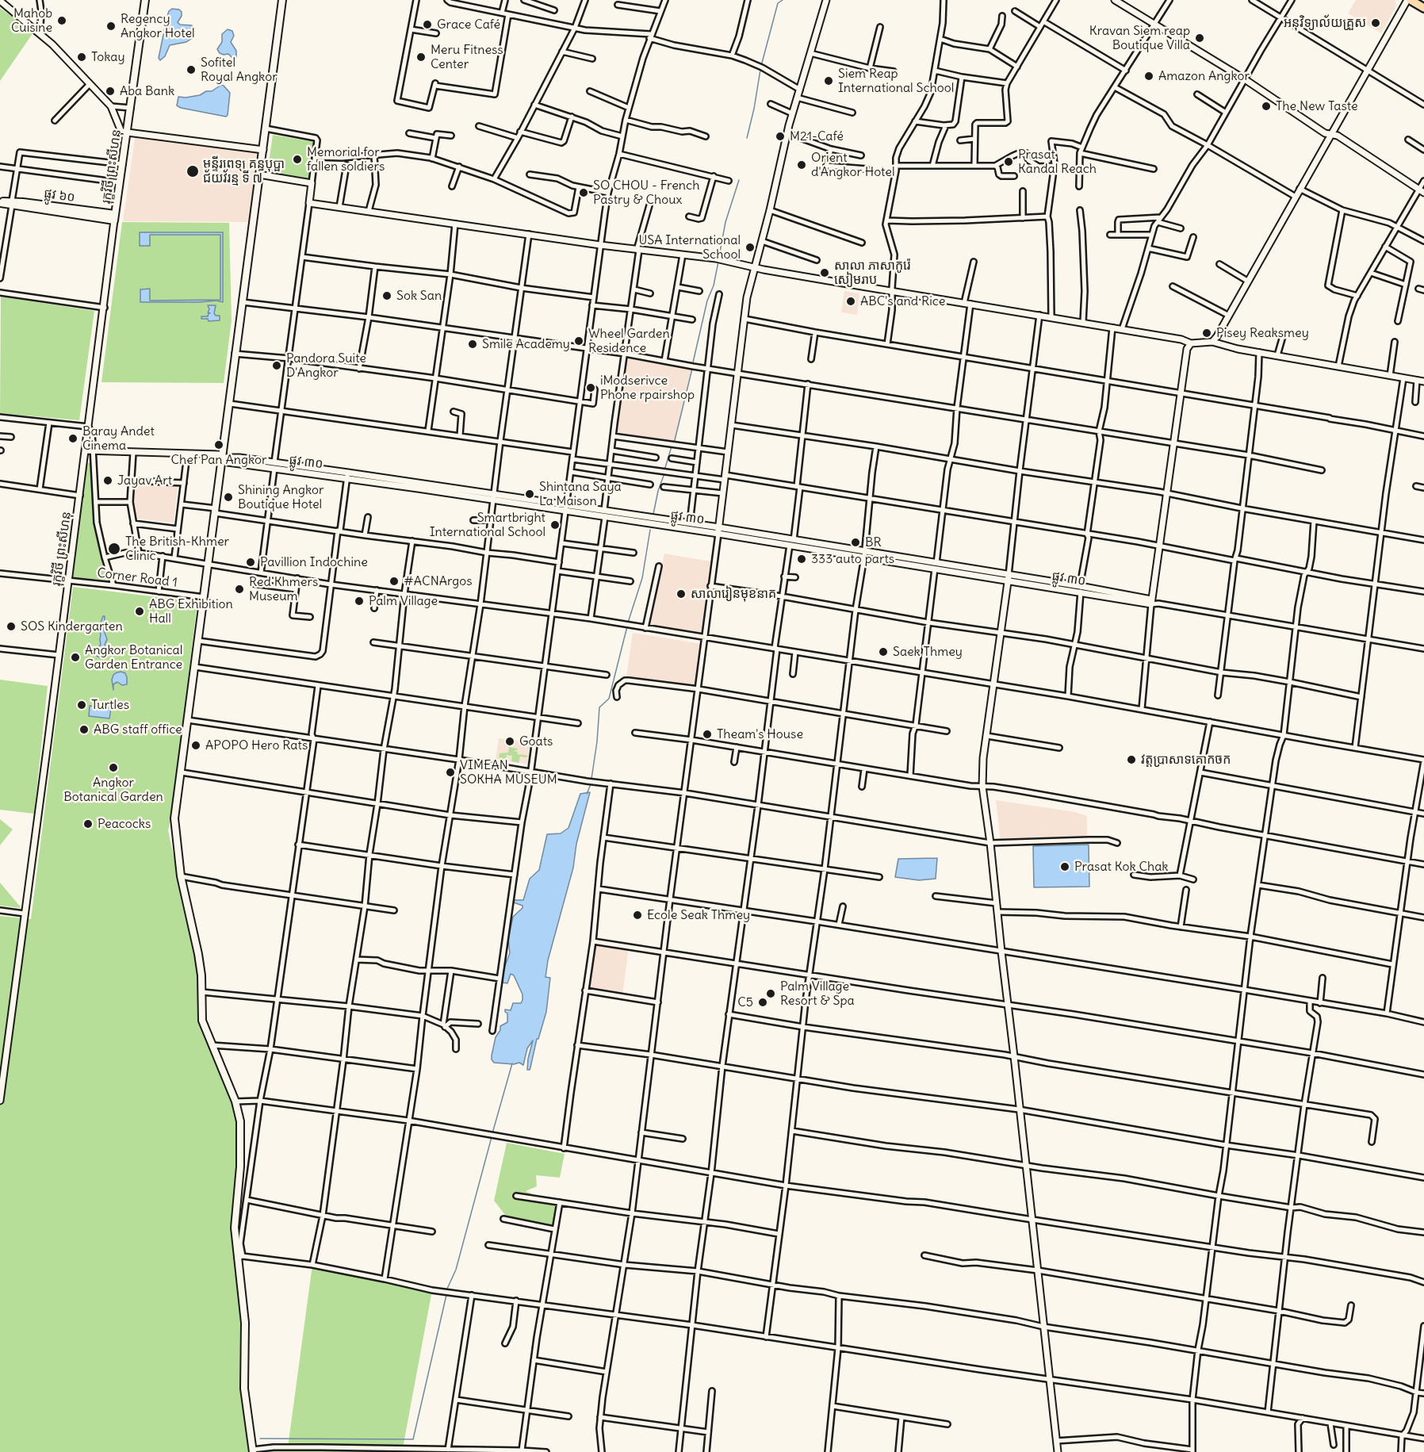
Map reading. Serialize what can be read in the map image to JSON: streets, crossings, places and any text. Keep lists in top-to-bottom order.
{
  "streets": {
    "main road": ["រុក្ខវិថី ព្រះសីហនុ", "ផ្លូវ ៦០"],
    "street": ["ផ្លូវ ៣០", "Corner Road 1"]
  },
  "crossings": [
    ["រុក្ខវិថី ព្រះសីហនុ", "ផ្លូវ ៦០"],
    ["រុក្ខវិថី ព្រះសីហនុ", "ផ្លូវ ៣០"],
    ["រុក្ខវិថី ព្រះសីហនុ", "Corner Road 1"]
  ],
  "places": [
    "Mahob Cuisine",
    "អនុវិទ្យាល័យគ្រួស",
    "Grace Café",
    "Regency Angkor Hotel",
    "Kravan Siem reap Boutique Villa",
    "Tokay",
    "Meru Fitness Center",
    "Sofitel Royal Angkor",
    "Amazon Angkor",
    "Siem Reap International School",
    "Aba Bank",
    "The New Taste",
    "M21-Café",
    "Memorial for fallen soldiers",
    "Prasat Kandal Reach",
    "Orient d'Angkor Hotel",
    "មន្ទីរពេទ្យ គន្ធបុប្ផា ជ័យវ័រន្ម ទី ៧",
    "SO CHOU - French Pastry & Choux",
    "USA International School",
    "សាលា ភាសាកូរ៉េ សៀមរាប",
    "Sok San",
    "ABC's and Rice",
    "Pisey Reaksmey",
    "Wheel Garden Residence",
    "Smile Academy",
    "Pandora Suite D'Angkor",
    "iModserivce Phone rpairshop",
    "Baray Andet Cinema",
    "Chef Pan Angkor",
    "Jayav Art",
    "Shintana Saya La Maison",
    "Shining Angkor Boutique Hotel",
    "Smartbright International School",
    "BR",
    "The British-Khmer Clinic",
    "333 auto parts",
    "Pavillion Indochine",
    "#ACNArgos",
    "Red Khmers Museum",
    "សាលារៀនមុខនាគ",
    "Palm Village",
    "ABG Exhibition Hall",
    "SOS Kindergarten",
    "Saek Thmey",
    "Angkor Botanical Garden Entrance",
    "Turtles",
    "ABG staff office",
    "Theam's House",
    "Goats",
    "APOPO Hero Rats",
    "វត្តប្រាសាទគោកចក",
    "Angkor Botanical Garden",
    "VIMEAN SOKHA MUSEUM",
    "Peacocks",
    "Prasat Kok Chak",
    "Ecole Seak Thmey",
    "Palm Village Resort & Spa",
    "C5"
  ]
}
